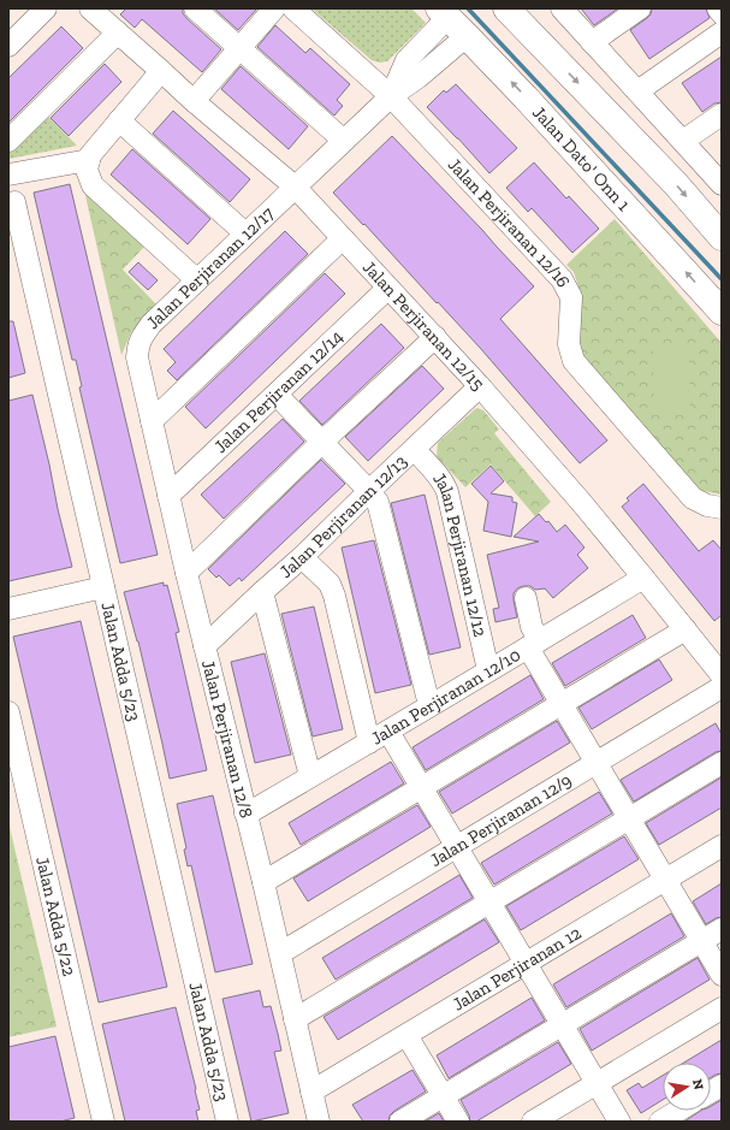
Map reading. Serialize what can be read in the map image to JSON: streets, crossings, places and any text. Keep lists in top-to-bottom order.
{
  "streets": {
    "main road": ["Jalan Dato' Onn 1"],
    "street": [
      "Jalan Perjiranan 12/16",
      "Jalan Perjiranan 12/17",
      "Jalan Perjiranan 12/15",
      "Jalan Perjiranan 12/14",
      "Jalan Perjiranan 12/13",
      "Jalan Perjiranan 12/12",
      "Jalan Adda 5/23",
      "Jalan Perjiranan 12/10",
      "Jalan Perjiranan 12/8",
      "Jalan Perjiranan 12/9",
      "Jalan Adda 5/22",
      "Jalan Perjiranan 12"
    ]
  },
  "crossings": [
    ["Jalan Perjiranan 12/16", "Jalan Perjiranan 12/17"],
    ["Jalan Perjiranan 12/17", "Jalan Perjiranan 12/15"],
    ["Jalan Perjiranan 12/17", "Jalan Perjiranan 12/8"],
    ["Jalan Perjiranan 12/15", "Jalan Perjiranan 12/14"],
    ["Jalan Perjiranan 12/15", "Jalan Perjiranan 12/13"],
    ["Jalan Perjiranan 12/15", "Jalan Perjiranan 12/10"],
    ["Jalan Perjiranan 12/14", "Jalan Perjiranan 12/8"],
    ["Jalan Perjiranan 12/13", "Jalan Perjiranan 12/12"],
    ["Jalan Perjiranan 12/13", "Jalan Perjiranan 12/8"],
    ["Jalan Perjiranan 12/12", "Jalan Perjiranan 12/10"],
    ["Jalan Perjiranan 12/10", "Jalan Perjiranan 12/8"],
    ["Jalan Perjiranan 12/8", "Jalan Perjiranan 12/9"],
    ["Jalan Perjiranan 12/8", "Jalan Perjiranan 12"]
  ],
  "north": "right"
}
